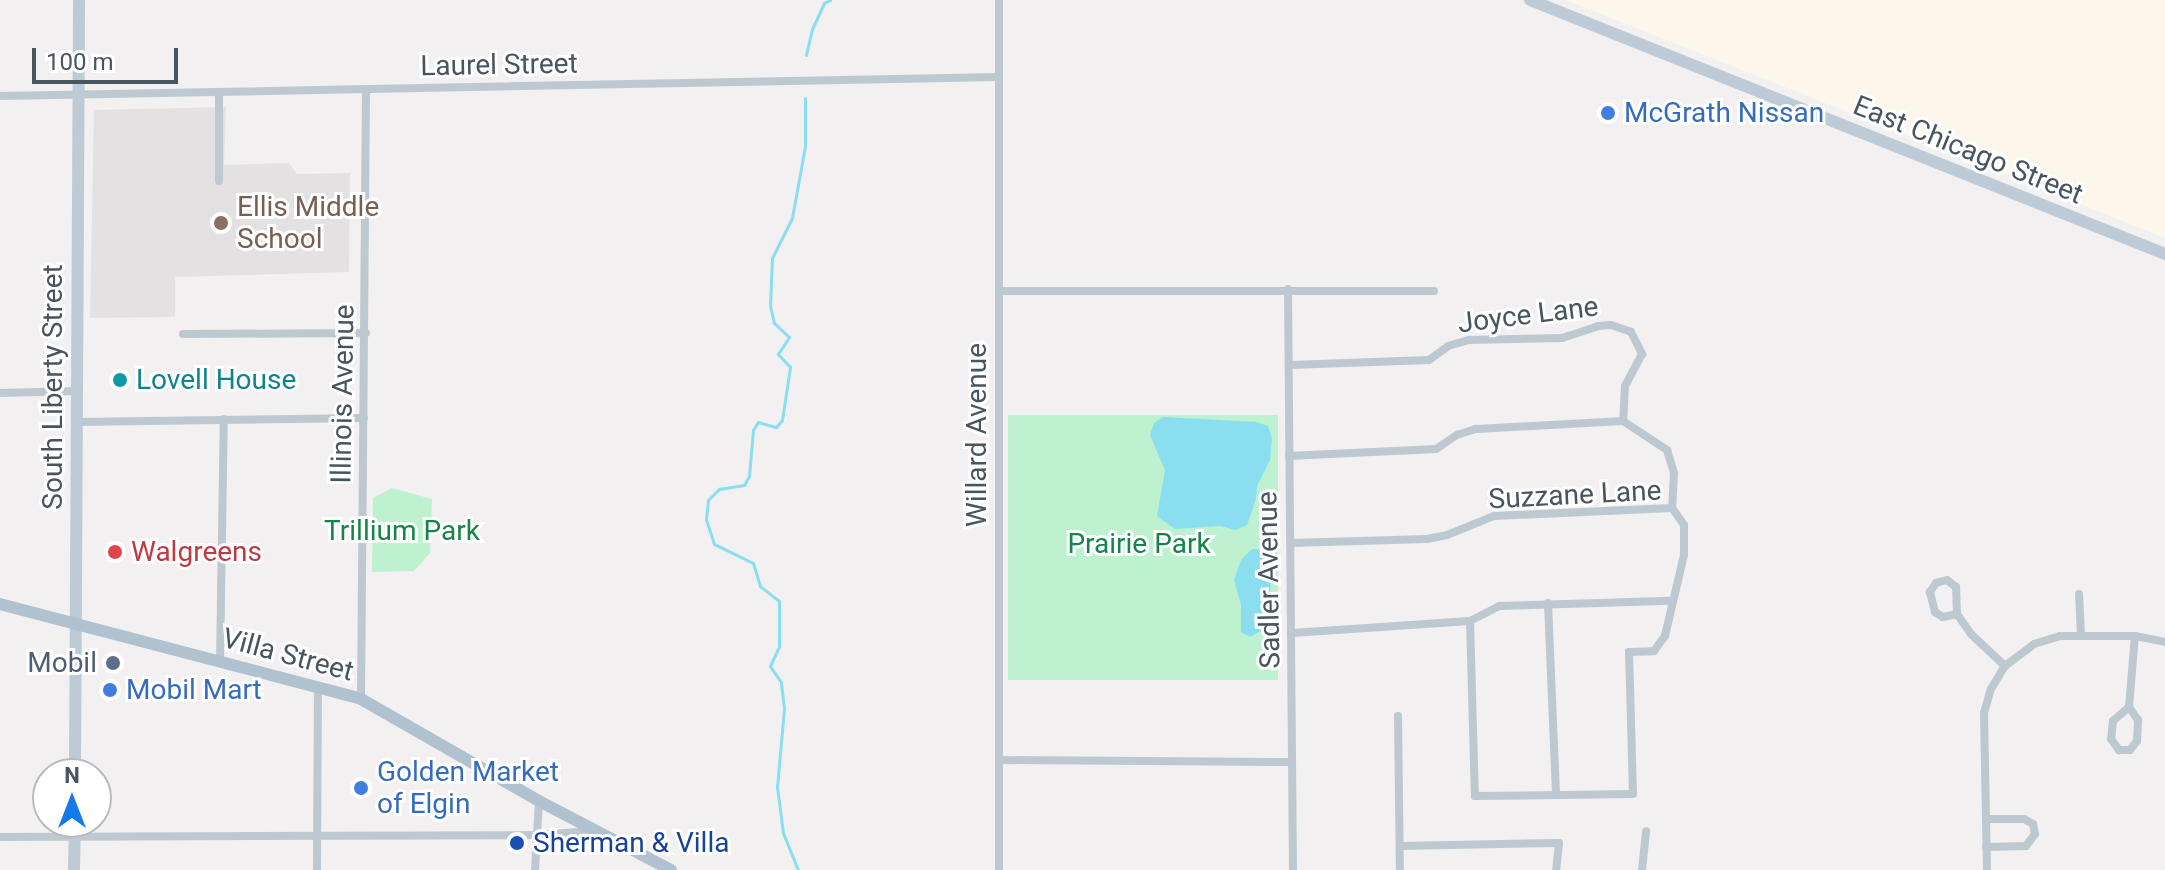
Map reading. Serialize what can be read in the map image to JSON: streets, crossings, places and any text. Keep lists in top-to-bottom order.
{
  "streets": {
    "main road": ["East Chicago Street", "South Liberty Street", "Villa Street"],
    "street": [
      "Laurel Street",
      "Joyce Lane",
      "Illinois Avenue",
      "Willard Avenue",
      "Suzzane Lane",
      "Sadler Avenue"
    ]
  },
  "crossings": [
    ["Laurel Street", "South Liberty Street"],
    ["Laurel Street", "Illinois Avenue"],
    ["Laurel Street", "Willard Avenue"],
    ["Joyce Lane", "Sadler Avenue"],
    ["South Liberty Street", "Villa Street"],
    ["Illinois Avenue", "Villa Street"],
    ["Suzzane Lane", "Sadler Avenue"]
  ],
  "parks": ["Trillium Park", "Prairie Park"],
  "places": [
    "McGrath Nissan",
    "Ellis Middle School",
    "Lovell House",
    "Walgreens",
    "Mobil",
    "Mobil Mart",
    "Golden Market of Elgin",
    "Sherman & Villa"
  ],
  "scale_bar": "100 m",
  "north": "top"
}
